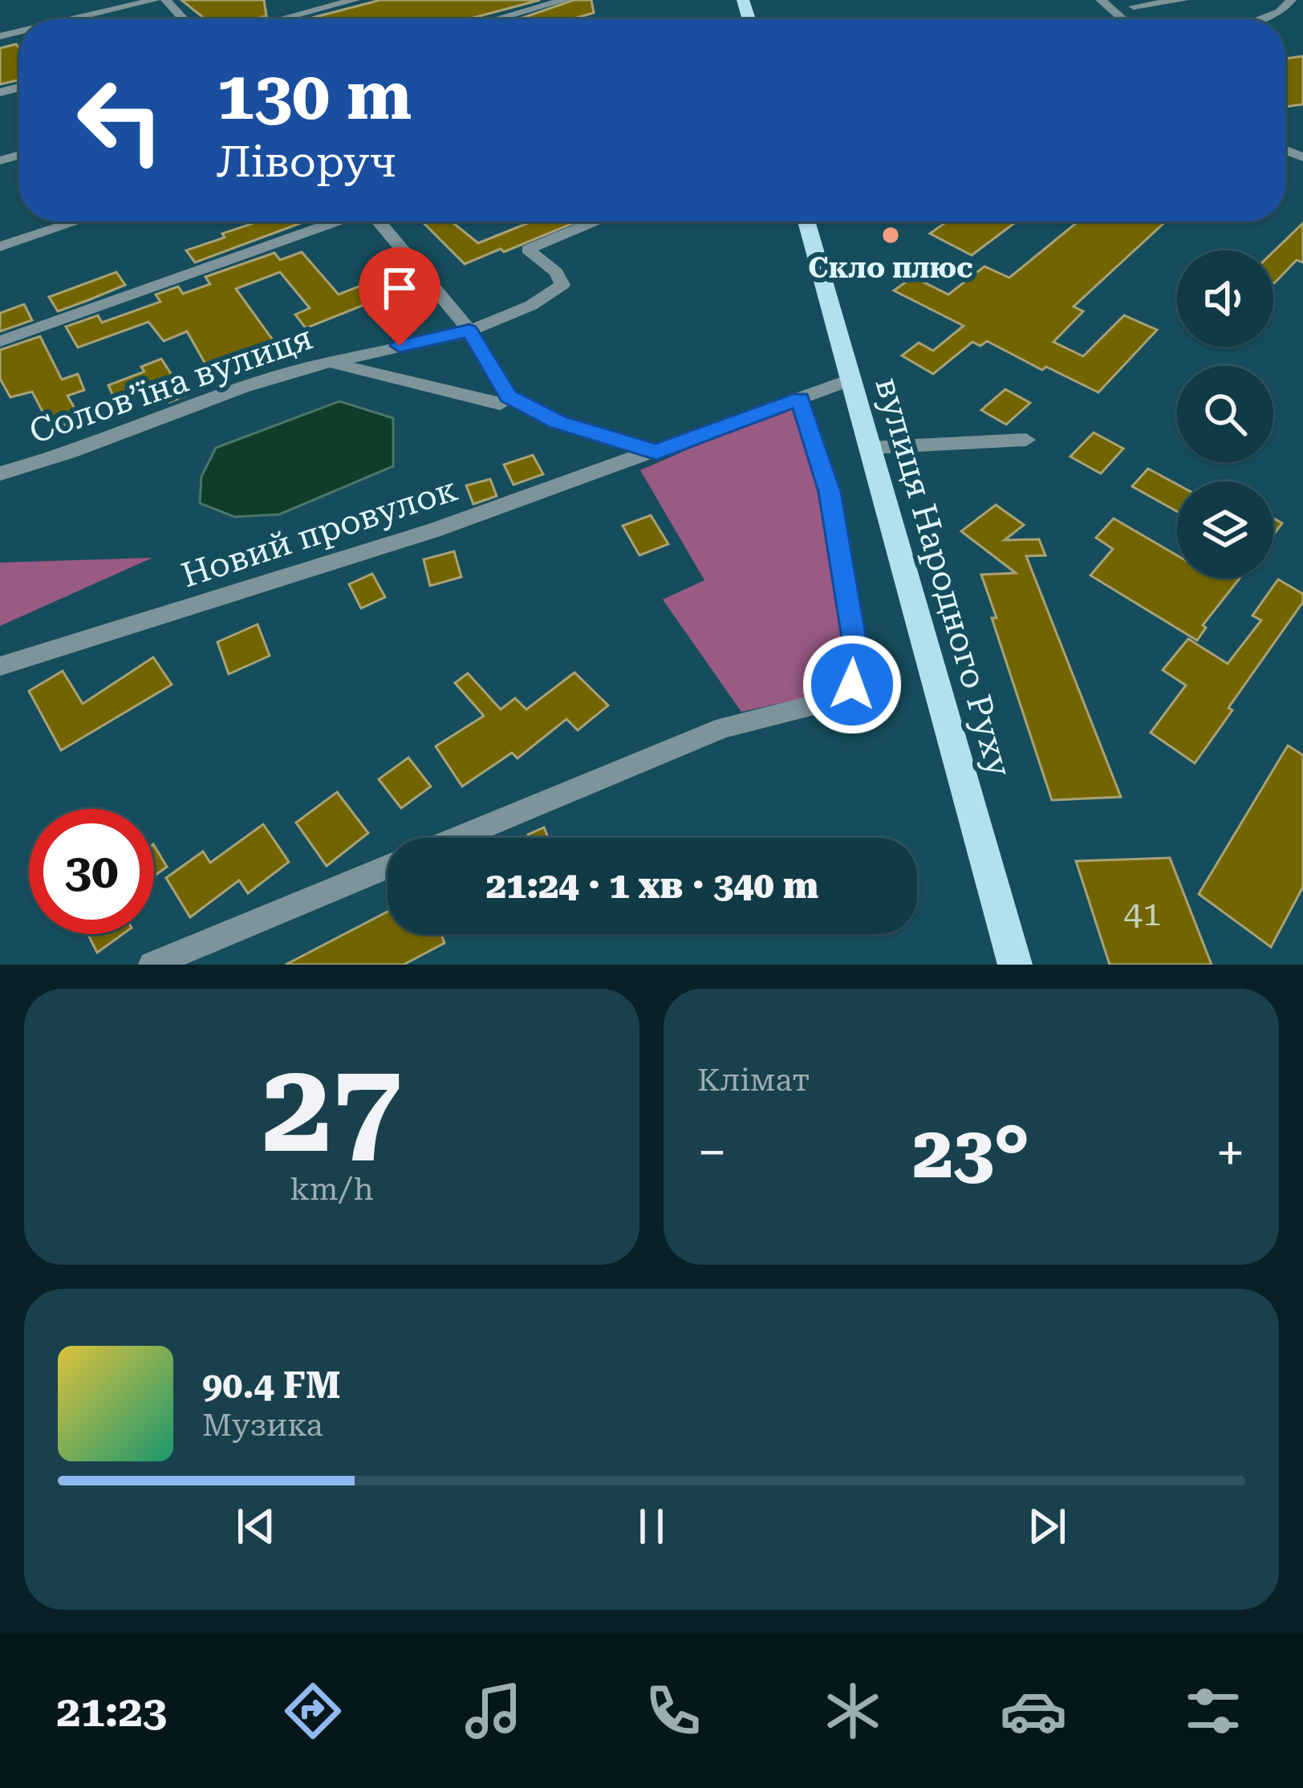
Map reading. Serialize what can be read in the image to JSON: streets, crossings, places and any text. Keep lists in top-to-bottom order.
{
  "streets": {
    "main road": ["вулиця Народного Руху"],
    "street": ["Соловʼїна вулиця", "Новий провулок"]
  },
  "crossings": [
    ["Новий провулок", "вулиця Народного Руху"]
  ],
  "places": ["Скло плюс"],
  "house_numbers": ["41"],
  "page": {
    "turn": ["130 m", "Ліворуч"],
    "limit": "30",
    "trip": "21:24 · 1 хв · 340 m",
    "tile": [
      ["27", "km/h"],
      "Клімат"
    ],
    "heat": ["−", "23°", "+"],
    "song": ["90.4 FM", "Музика"],
    "tabs": "21:23"
  }
}
